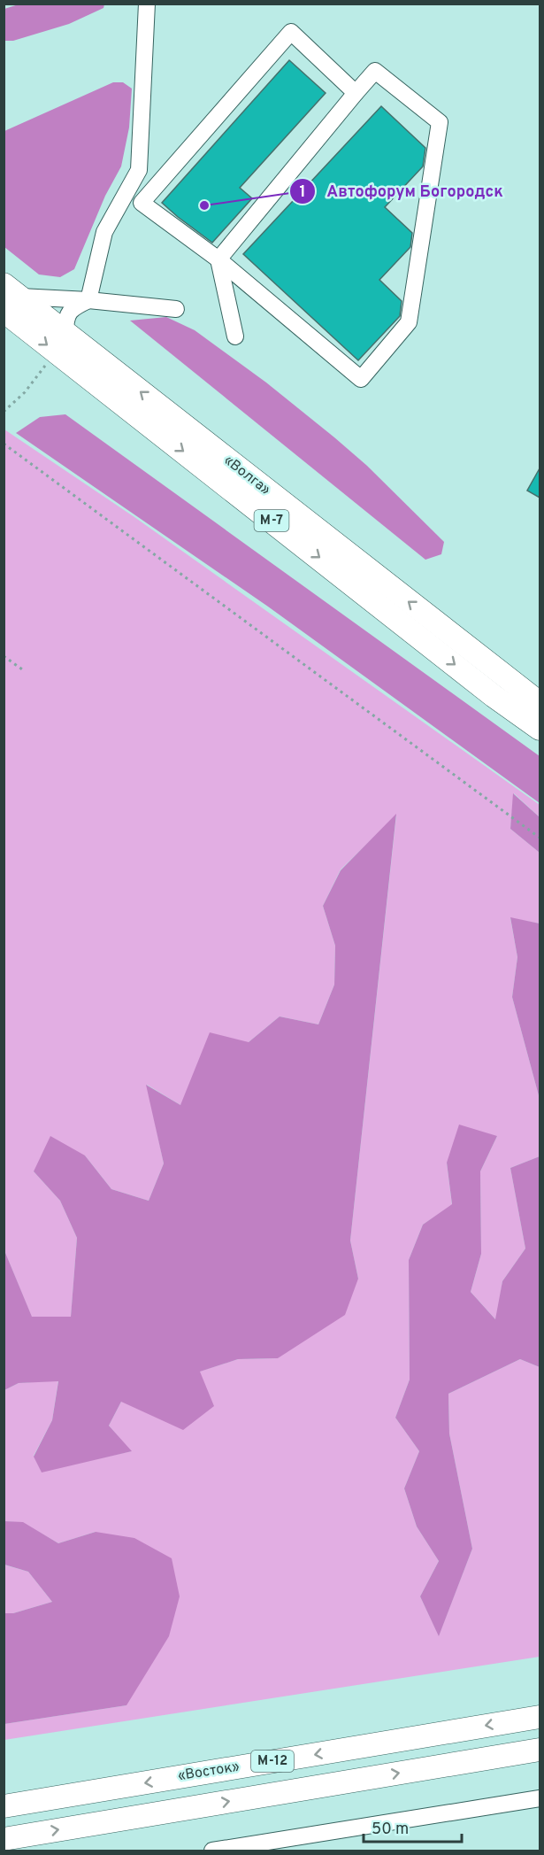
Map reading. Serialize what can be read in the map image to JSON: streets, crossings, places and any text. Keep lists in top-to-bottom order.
{
  "streets": {
    "highway": [
      "«Волга»",
      "М-7",
      "М-12",
      "«Восток»"
    ]
  },
  "places": ["Автофорум Богородск"],
  "scale_bar": "50 m"
}
